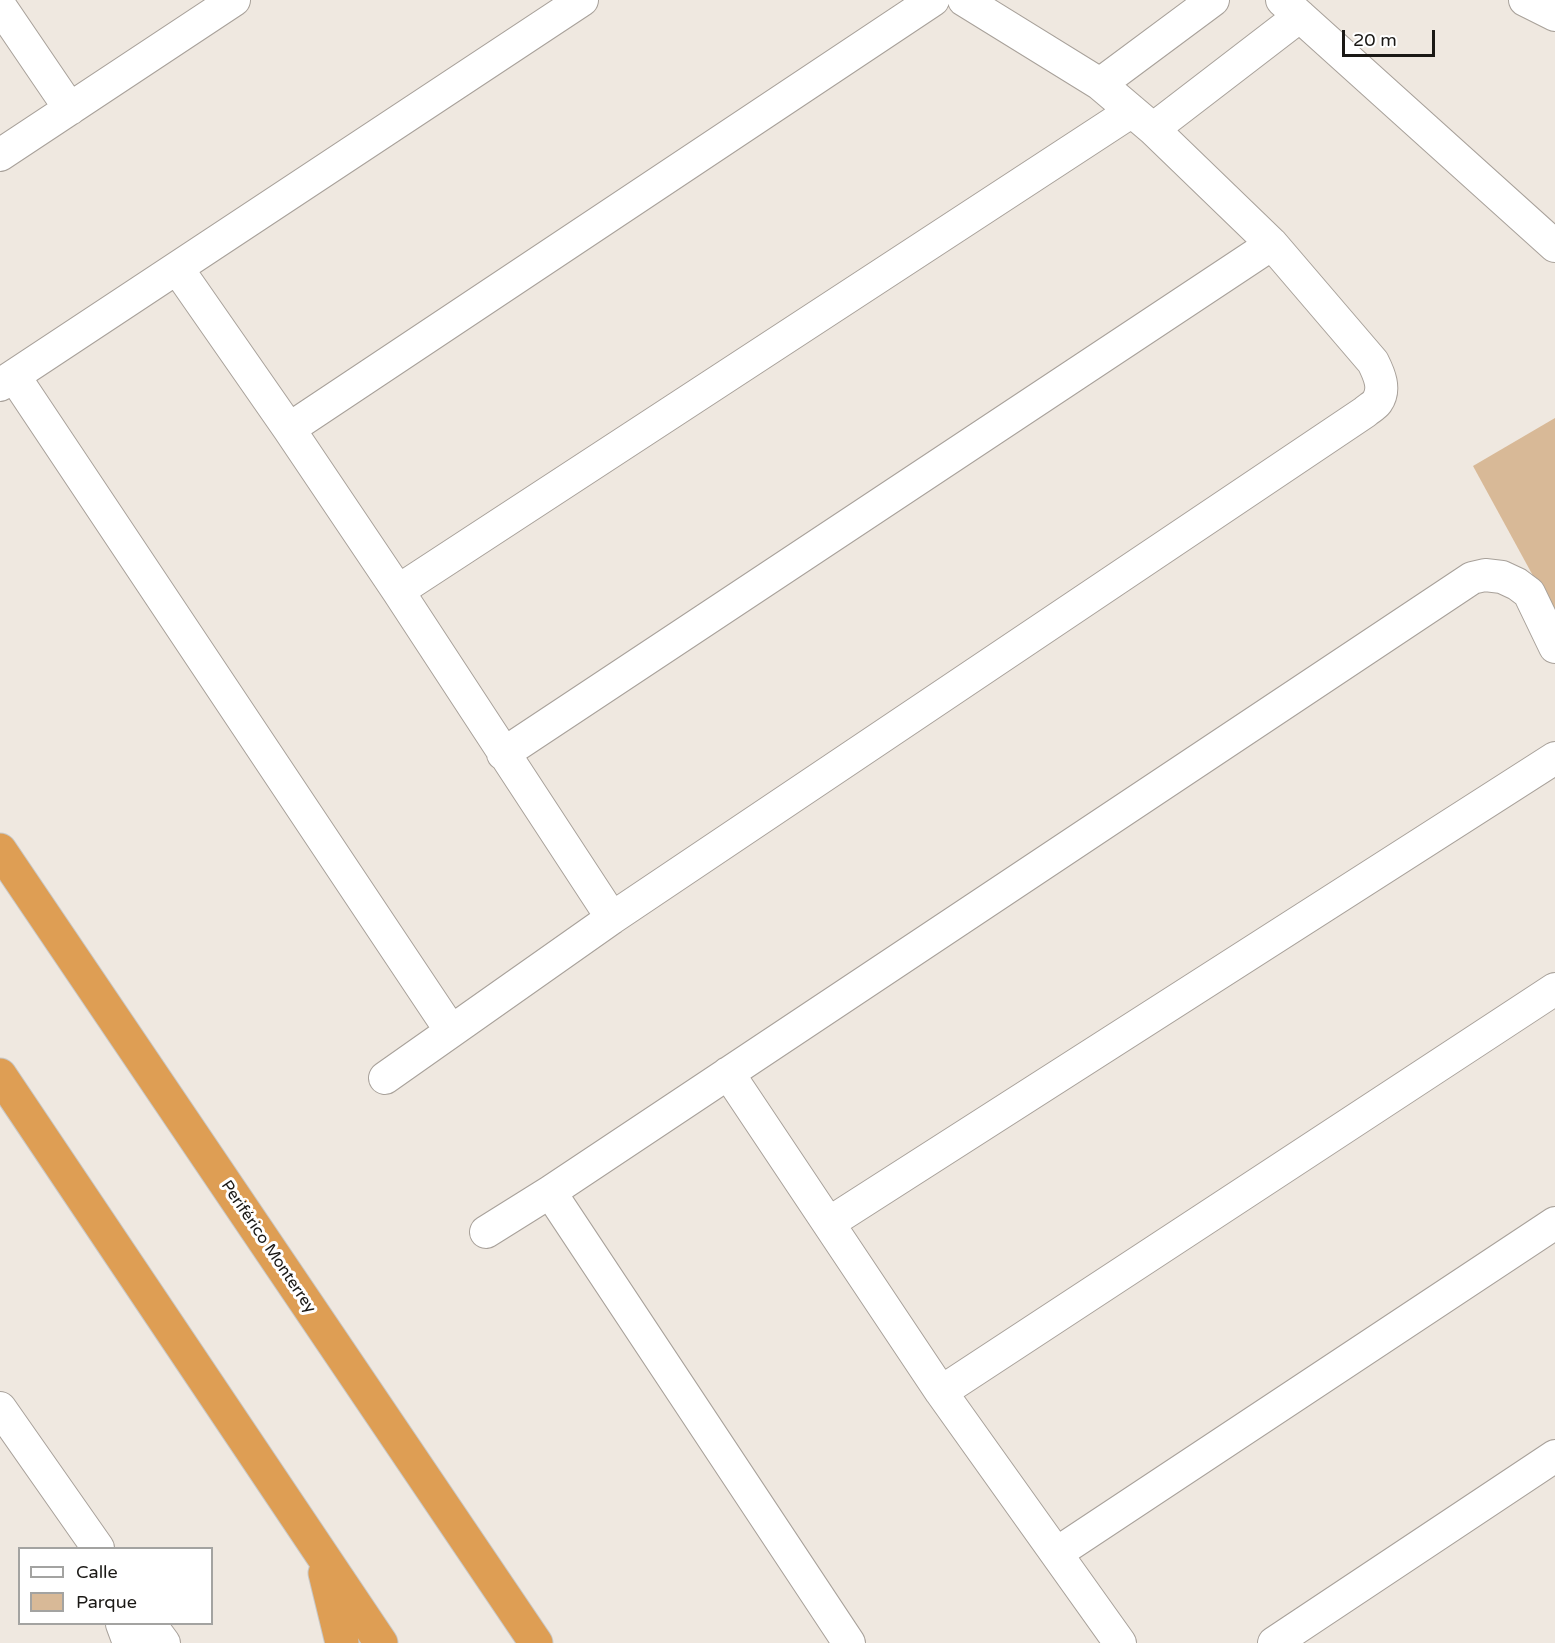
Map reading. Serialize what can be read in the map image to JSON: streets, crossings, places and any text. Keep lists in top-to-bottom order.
{
  "streets": {
    "highway": ["Periférico Monterrey"]
  },
  "legend": ["Calle", "Parque"],
  "scale_bar": "20 m"
}
